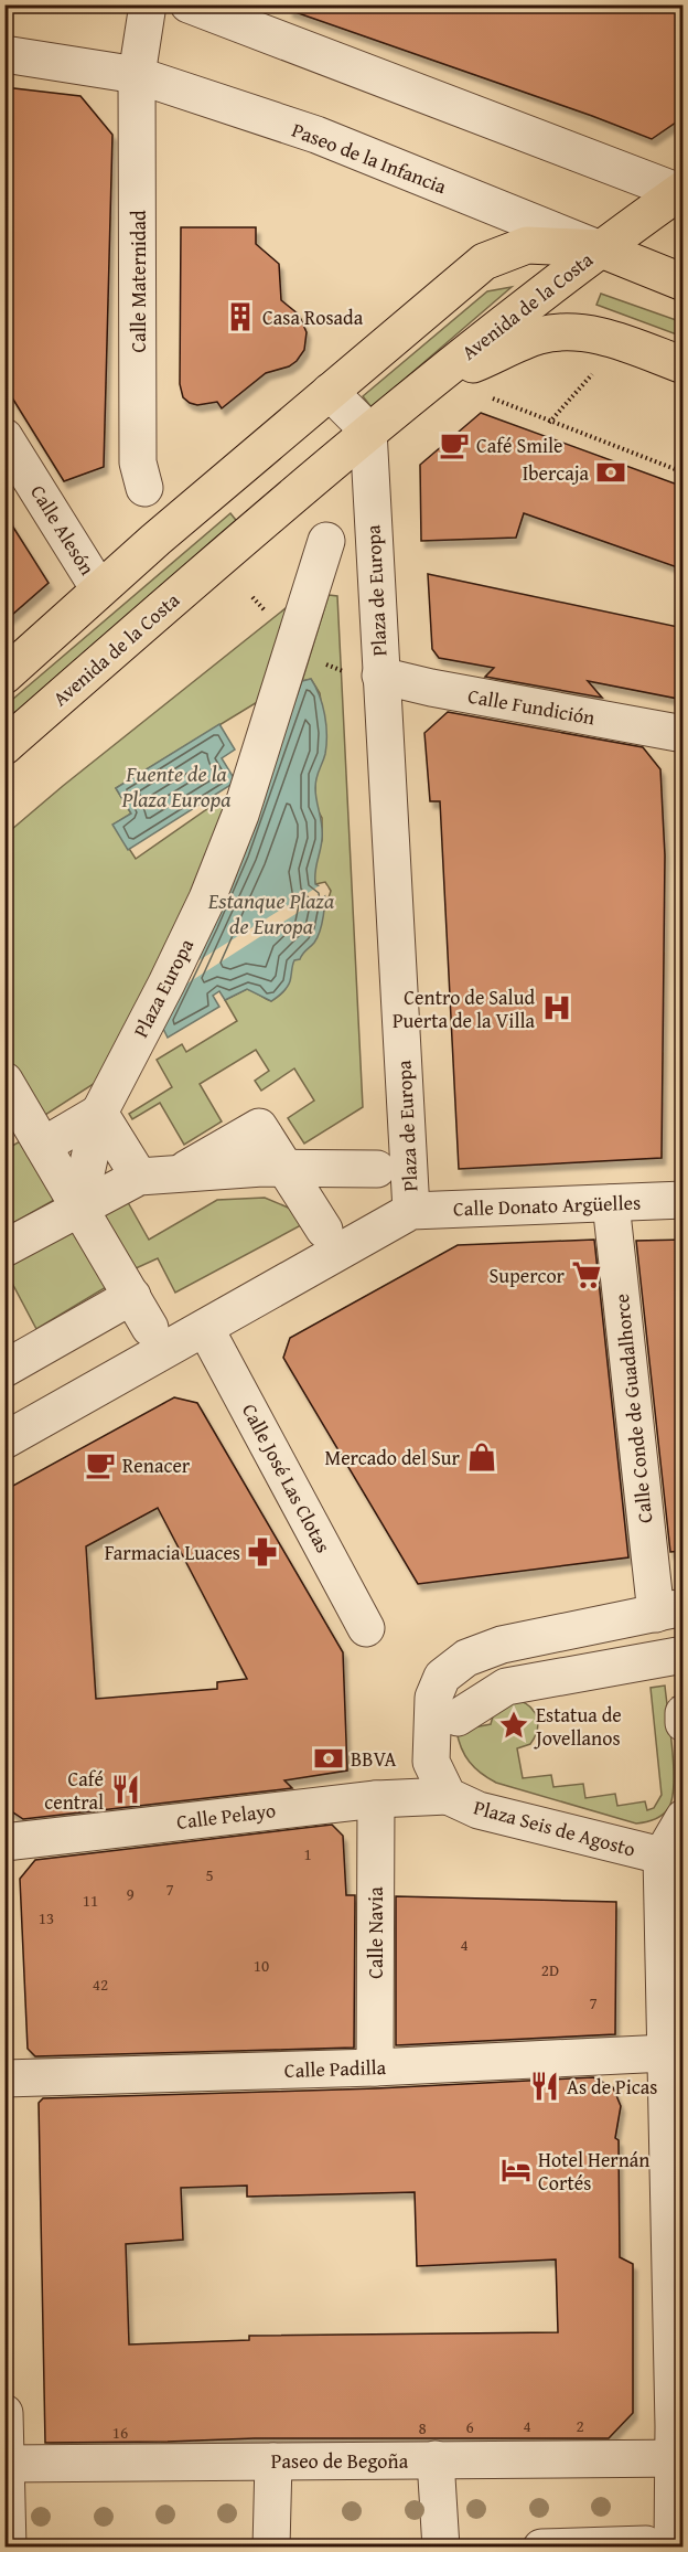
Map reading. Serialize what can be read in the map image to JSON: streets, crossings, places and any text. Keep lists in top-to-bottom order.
{
  "streets": {
    "main road": ["Avenida de la Costa"],
    "street": [
      "Paseo de la Infancia",
      "Calle Maternidad",
      "Calle Alesón",
      "Plaza de Europa",
      "Calle Fundición",
      "Plaza Europa",
      "Calle Donato Argüelles",
      "Calle Conde de Guadalhorce",
      "Calle José Las Clotas",
      "Calle Pelayo",
      "Plaza Seis de Agosto",
      "Calle Navia",
      "Calle Padilla",
      "Paseo de Begoña"
    ]
  },
  "crossings": [
    ["Paseo de la Infancia", "Calle Maternidad"],
    ["Paseo de la Infancia", "Avenida de la Costa"],
    ["Avenida de la Costa", "Calle Alesón"],
    ["Avenida de la Costa", "Plaza de Europa"],
    ["Plaza de Europa", "Calle Fundición"],
    ["Plaza de Europa", "Calle Donato Argüelles"],
    ["Plaza de Europa", "Calle José Las Clotas"],
    ["Calle Donato Argüelles", "Calle Conde de Guadalhorce"],
    ["Calle Conde de Guadalhorce", "Plaza Seis de Agosto"],
    ["Calle Pelayo", "Plaza Seis de Agosto"],
    ["Calle Pelayo", "Calle Navia"],
    ["Calle Navia", "Calle Padilla"]
  ],
  "water": ["Fuente de la Plaza Europa", "Estanque Plaza de Europa"],
  "places": {
    "building": ["Casa Rosada"],
    "cafe": ["Café Smile", "Renacer"],
    "bank": ["Ibercaja", "BBVA"],
    "hospital": ["Centro de Salud Puerta de la Villa"],
    "supermarket": ["Supercor"],
    "shop": ["Mercado del Sur"],
    "pharmacy": ["Farmacia Luaces"],
    "place": ["Estatua de Jovellanos"],
    "restaurant": ["Café central", "As de Picas"],
    "hotel": ["Hotel Hernán Cortés"]
  },
  "house_numbers": [
    "1",
    "5",
    "7",
    "9",
    "11",
    "13",
    "4",
    "10",
    "2D",
    "42",
    "7",
    "4",
    "2",
    "6",
    "8",
    "16"
  ]
}
